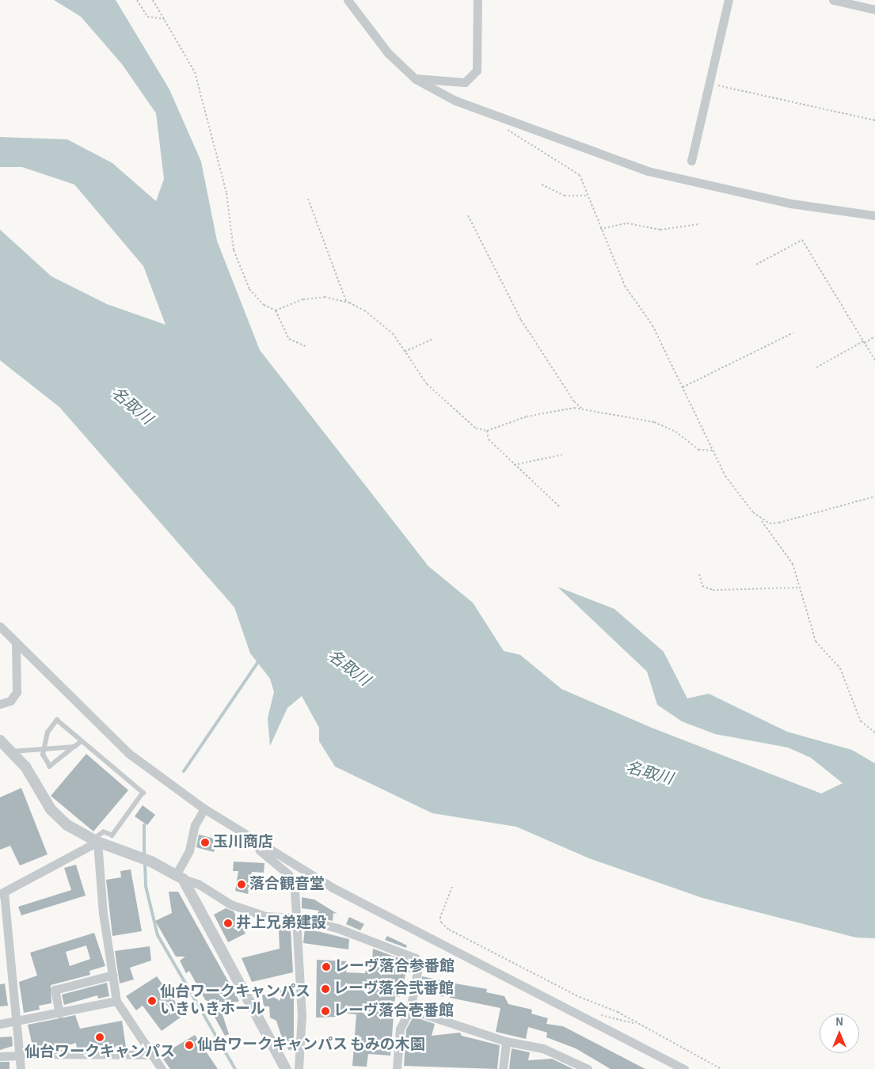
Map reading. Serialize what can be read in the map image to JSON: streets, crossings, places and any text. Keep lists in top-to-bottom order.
{
  "water": ["名取川"],
  "places": [
    "玉川商店",
    "落合観音堂",
    "井上兄弟建設",
    "レーヴ落合参番館",
    "レーヴ落合弐番館",
    "仙台ワークキャンパス いきいきホール",
    "レーヴ落合壱番館",
    "仙台ワークキャンパス",
    "仙台ワークキャンパス もみの木園"
  ],
  "north": "top"
}
